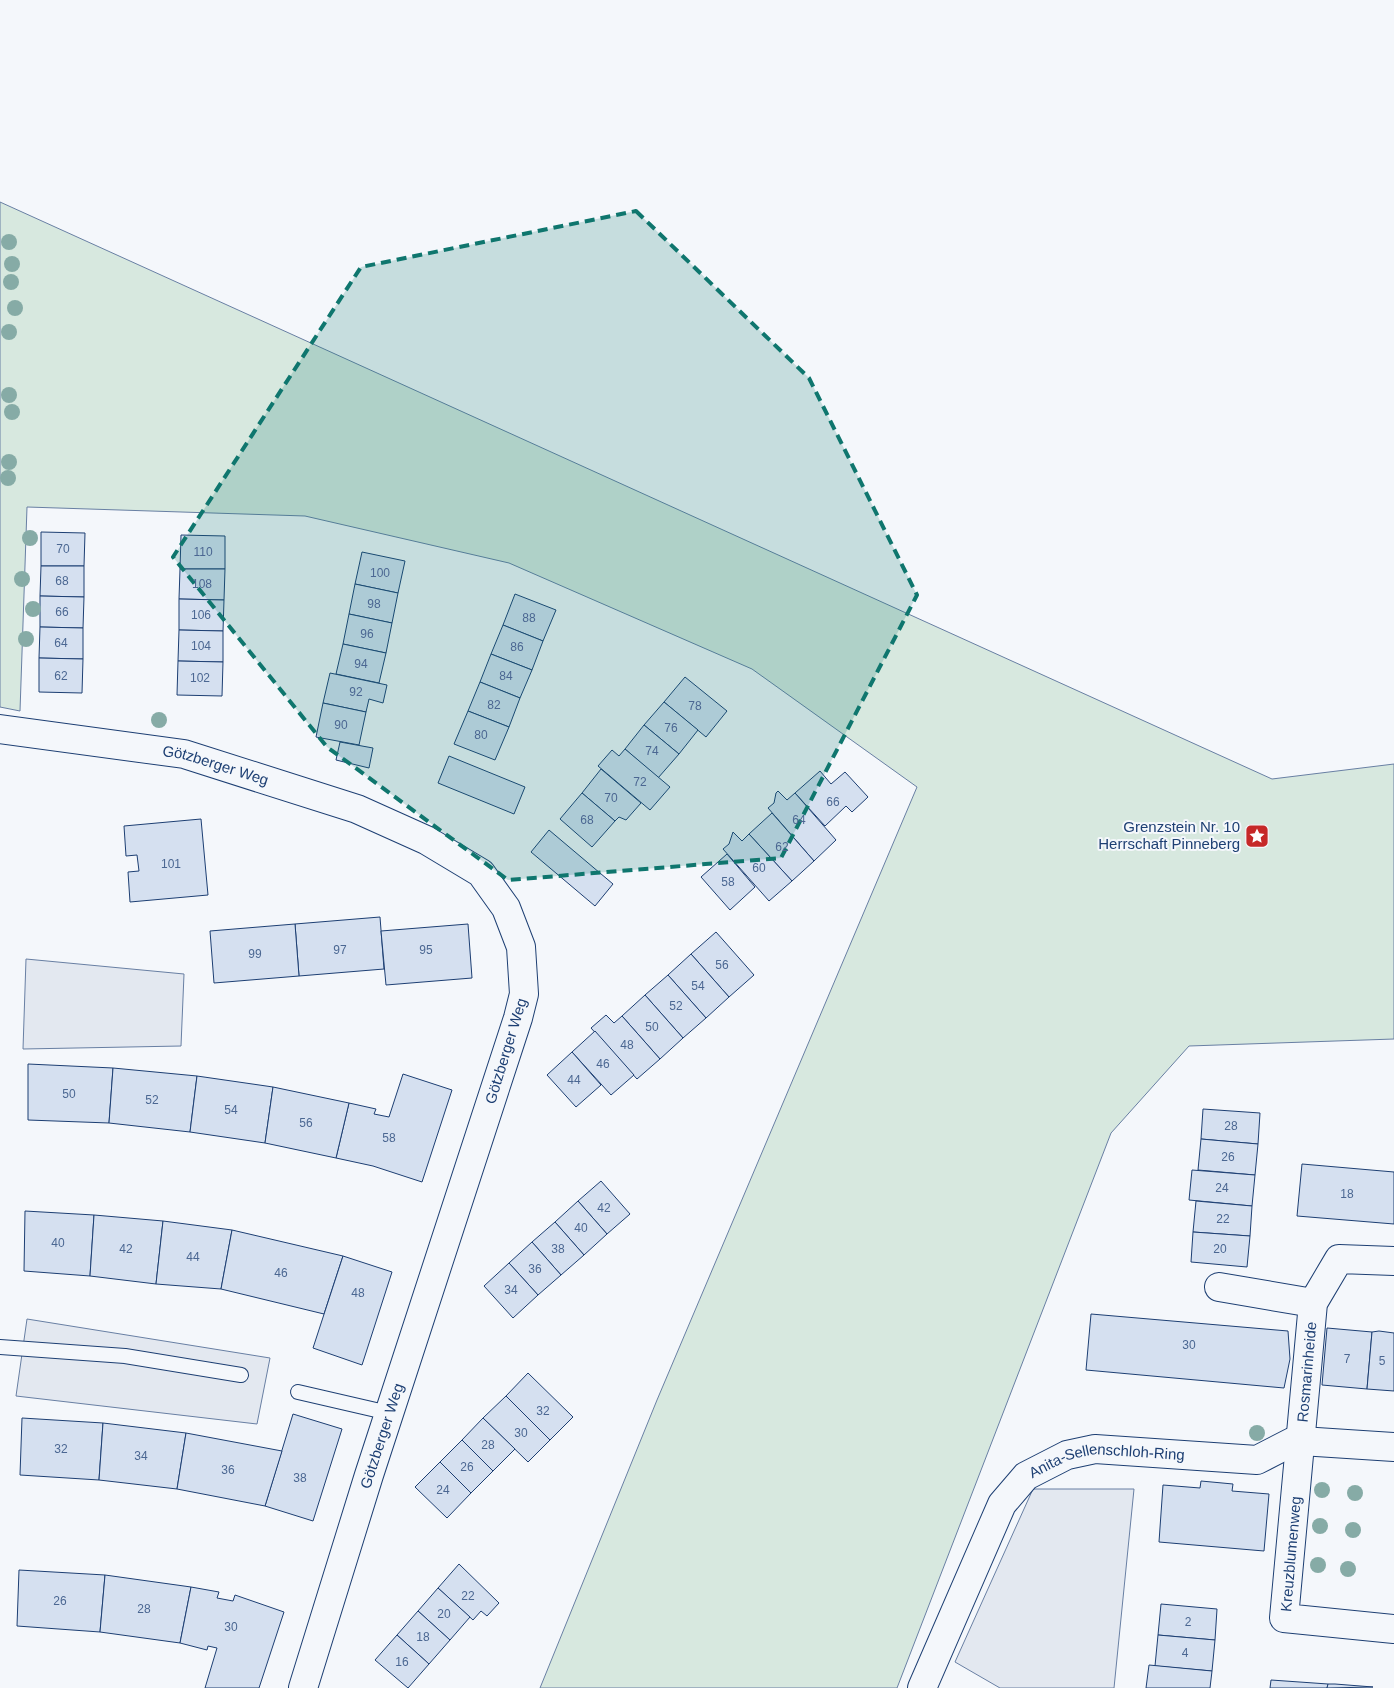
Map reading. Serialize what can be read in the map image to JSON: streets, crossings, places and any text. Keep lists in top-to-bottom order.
{
  "streets": {
    "street": [
      "Götzberger Weg",
      "Rosmarinheide",
      "Anita-Sellenschloh-Ring",
      "Kreuzblumenweg"
    ]
  },
  "crossings": [
    ["Rosmarinheide", "Anita-Sellenschloh-Ring"],
    ["Rosmarinheide", "Kreuzblumenweg"],
    ["Anita-Sellenschloh-Ring", "Kreuzblumenweg"]
  ],
  "places": {
    "place": ["Grenzstein Nr. 10 Herrschaft Pinneberg"]
  },
  "house_numbers": [
    "70",
    "110",
    "100",
    "68",
    "108",
    "98",
    "66",
    "106",
    "88",
    "96",
    "64",
    "104",
    "86",
    "94",
    "62",
    "84",
    "102",
    "92",
    "82",
    "78",
    "90",
    "76",
    "80",
    "74",
    "72",
    "70",
    "66",
    "68",
    "64",
    "62",
    "101",
    "60",
    "58",
    "97",
    "95",
    "99",
    "56",
    "54",
    "52",
    "50",
    "48",
    "46",
    "44",
    "50",
    "52",
    "54",
    "56",
    "28",
    "58",
    "26",
    "24",
    "18",
    "42",
    "22",
    "40",
    "40",
    "42",
    "38",
    "20",
    "44",
    "36",
    "46",
    "34",
    "48",
    "30",
    "7",
    "5",
    "32",
    "30",
    "28",
    "32",
    "34",
    "26",
    "36",
    "38",
    "24",
    "22",
    "26",
    "28",
    "20",
    "2",
    "30",
    "18",
    "4",
    "16"
  ]
}
